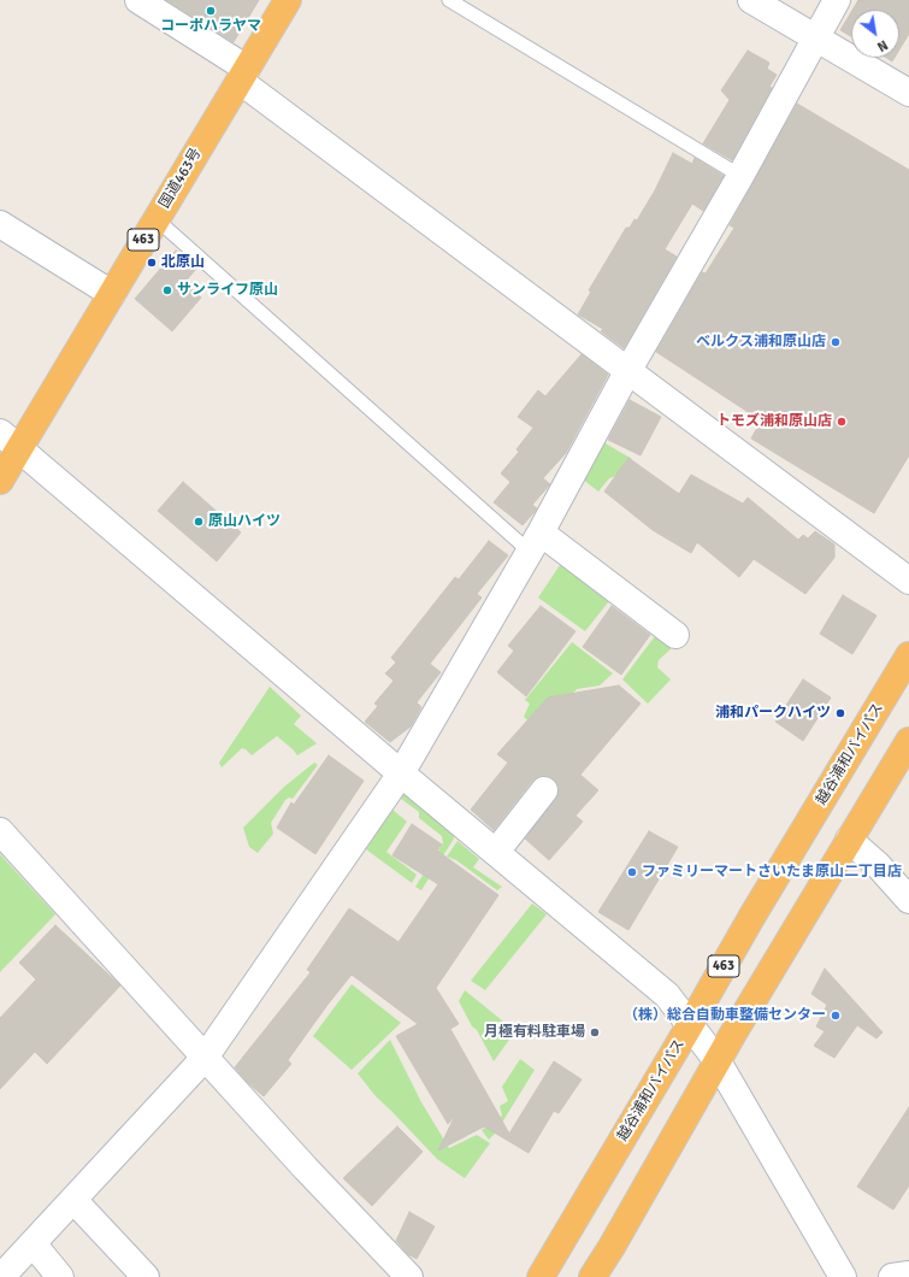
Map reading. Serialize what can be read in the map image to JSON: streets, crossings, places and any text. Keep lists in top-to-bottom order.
{
  "streets": {
    "highway": ["国道463号", "463", "越谷浦和バイパス"]
  },
  "places": [
    "コーポハラヤマ",
    "北原山",
    "サンライフ原山",
    "ベルクス浦和原山店",
    "トモズ浦和原山店",
    "原山ハイツ",
    "浦和パークハイツ",
    "ファミリーマートさいたま原山二丁目店",
    "（株）総合自動車整備センター",
    "月極有料駐車場"
  ],
  "north": "bottom right"
}
